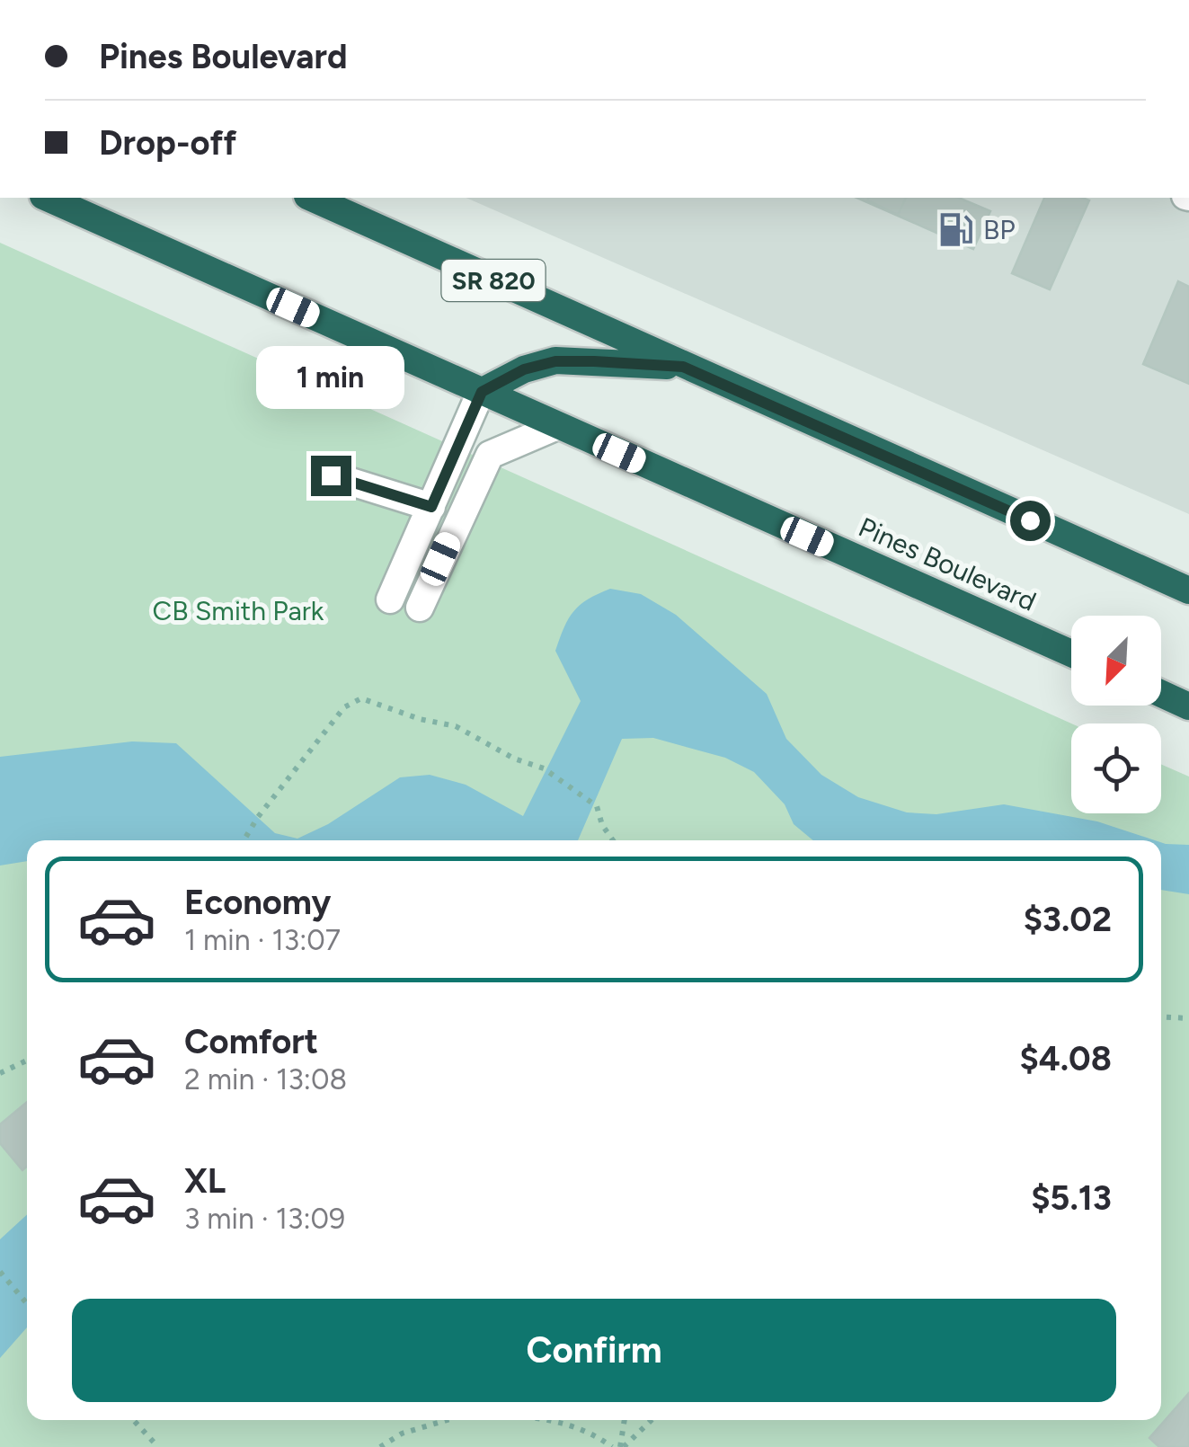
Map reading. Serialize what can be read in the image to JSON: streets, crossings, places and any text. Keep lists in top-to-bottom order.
{
  "streets": {
    "highway": ["SR 820", "Pines Boulevard"]
  },
  "parks": ["CB Smith Park"],
  "places": {
    "fuel station": ["BP"]
  },
  "north": "bottom left",
  "page": {
    "banner": ["Pines Boulevard", "Drop-off"],
    "bubble": "1 min",
    "list": [
      {
        "name": "Economy",
        "note": "1 min · 13:07",
        "value": "$3.02"
      },
      {
        "name": "Comfort",
        "note": "2 min · 13:08",
        "value": "$4.08"
      },
      {
        "name": "XL",
        "note": "3 min · 13:09",
        "value": "$5.13"
      }
    ],
    "buttons": "Confirm"
  }
}
